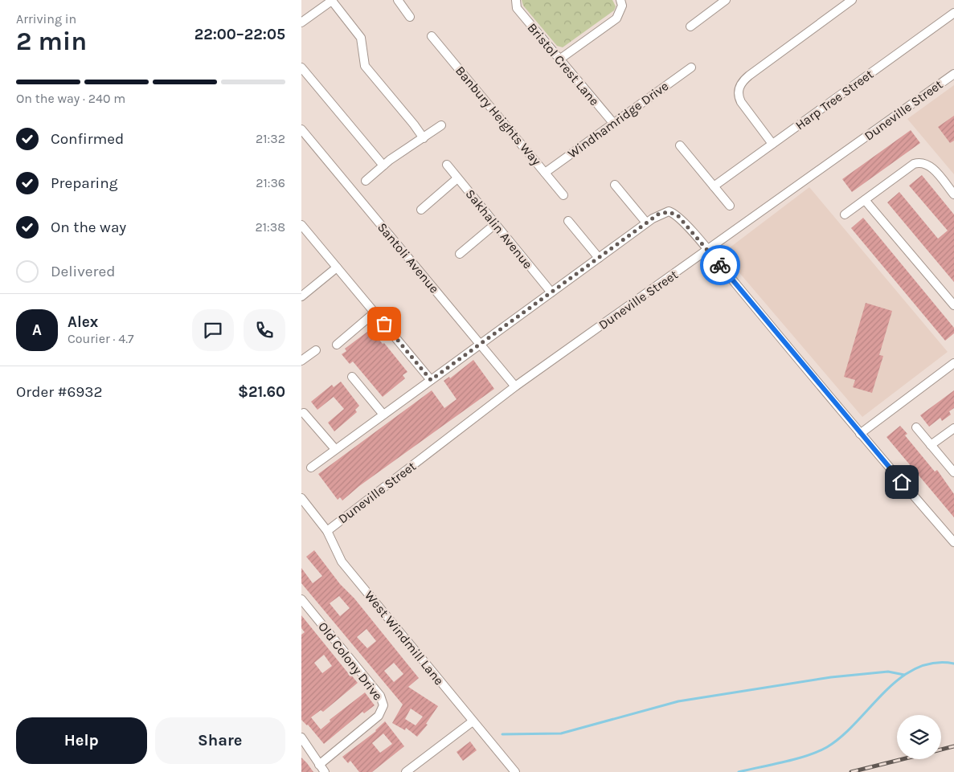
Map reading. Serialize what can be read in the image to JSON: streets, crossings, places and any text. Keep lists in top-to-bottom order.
{
  "streets": {
    "street": [
      "Bristol Crest Lane",
      "Harp Tree Street",
      "Duneville Street",
      "Banbury Heights Way",
      "Windhamridge Drive",
      "Sakhalin Avenue",
      "Santoli Avenue",
      "West Windmill Lane",
      "Old Colony Drive"
    ]
  },
  "crossings": [
    ["Bristol Crest Lane", "Windhamridge Drive"],
    ["Duneville Street", "Santoli Avenue"],
    ["Duneville Street", "West Windmill Lane"],
    ["Banbury Heights Way", "Windhamridge Drive"]
  ],
  "page": {
    "heading": ["2 min", "Arriving in", "22:00–22:05"],
    "panel": [
      "Alex",
      "Courier · 4.7",
      "Order #6932",
      "$21.60"
    ],
    "bar": "On the way · 240 m",
    "list": [
      ["Confirmed", "21:32"],
      ["Preparing", "21:36"],
      ["On the way", "21:38"],
      "Delivered"
    ],
    "round": "A",
    "buttons": ["Help", "Share"]
  }
}
